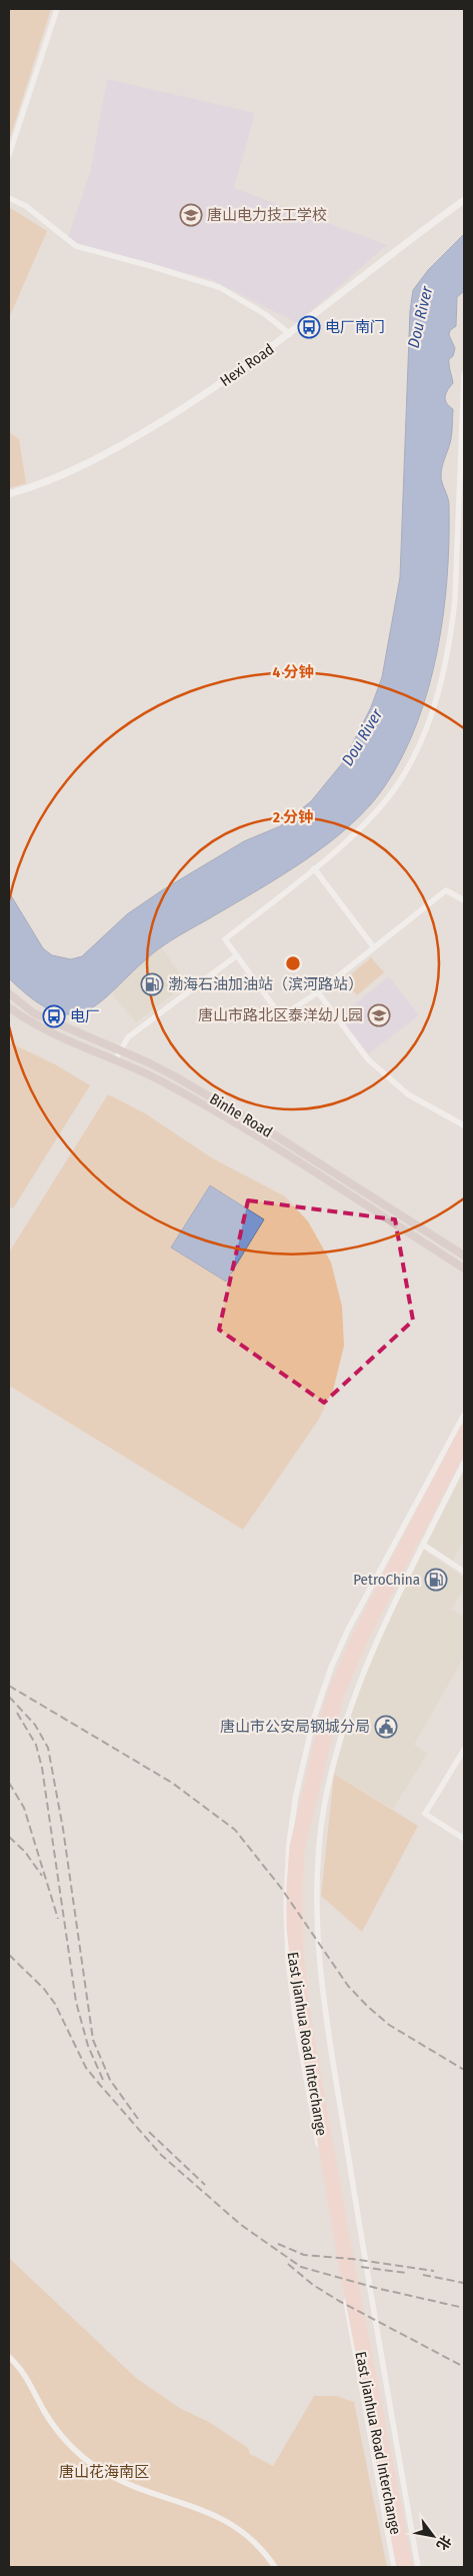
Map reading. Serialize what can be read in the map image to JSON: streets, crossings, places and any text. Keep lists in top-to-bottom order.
{
  "streets": {
    "main road": ["Binhe Road", "East Jianhua Road Interchange"],
    "street": ["Hexi Road"]
  },
  "water": ["Dou River"],
  "parks": ["唐山花海南区"],
  "places": {
    "school or university": ["唐山电力技工学校", "唐山市路北区泰洋幼儿园"],
    "bus stop": ["电厂南门", "电厂"],
    "fuel station": ["渤海石油加油站（滨河路站）", "PetroChina"],
    "public building": ["唐山市公安局钢城分局"]
  },
  "north": "bottom right",
  "rings": ["4 分钟", "2 分钟"]
}
